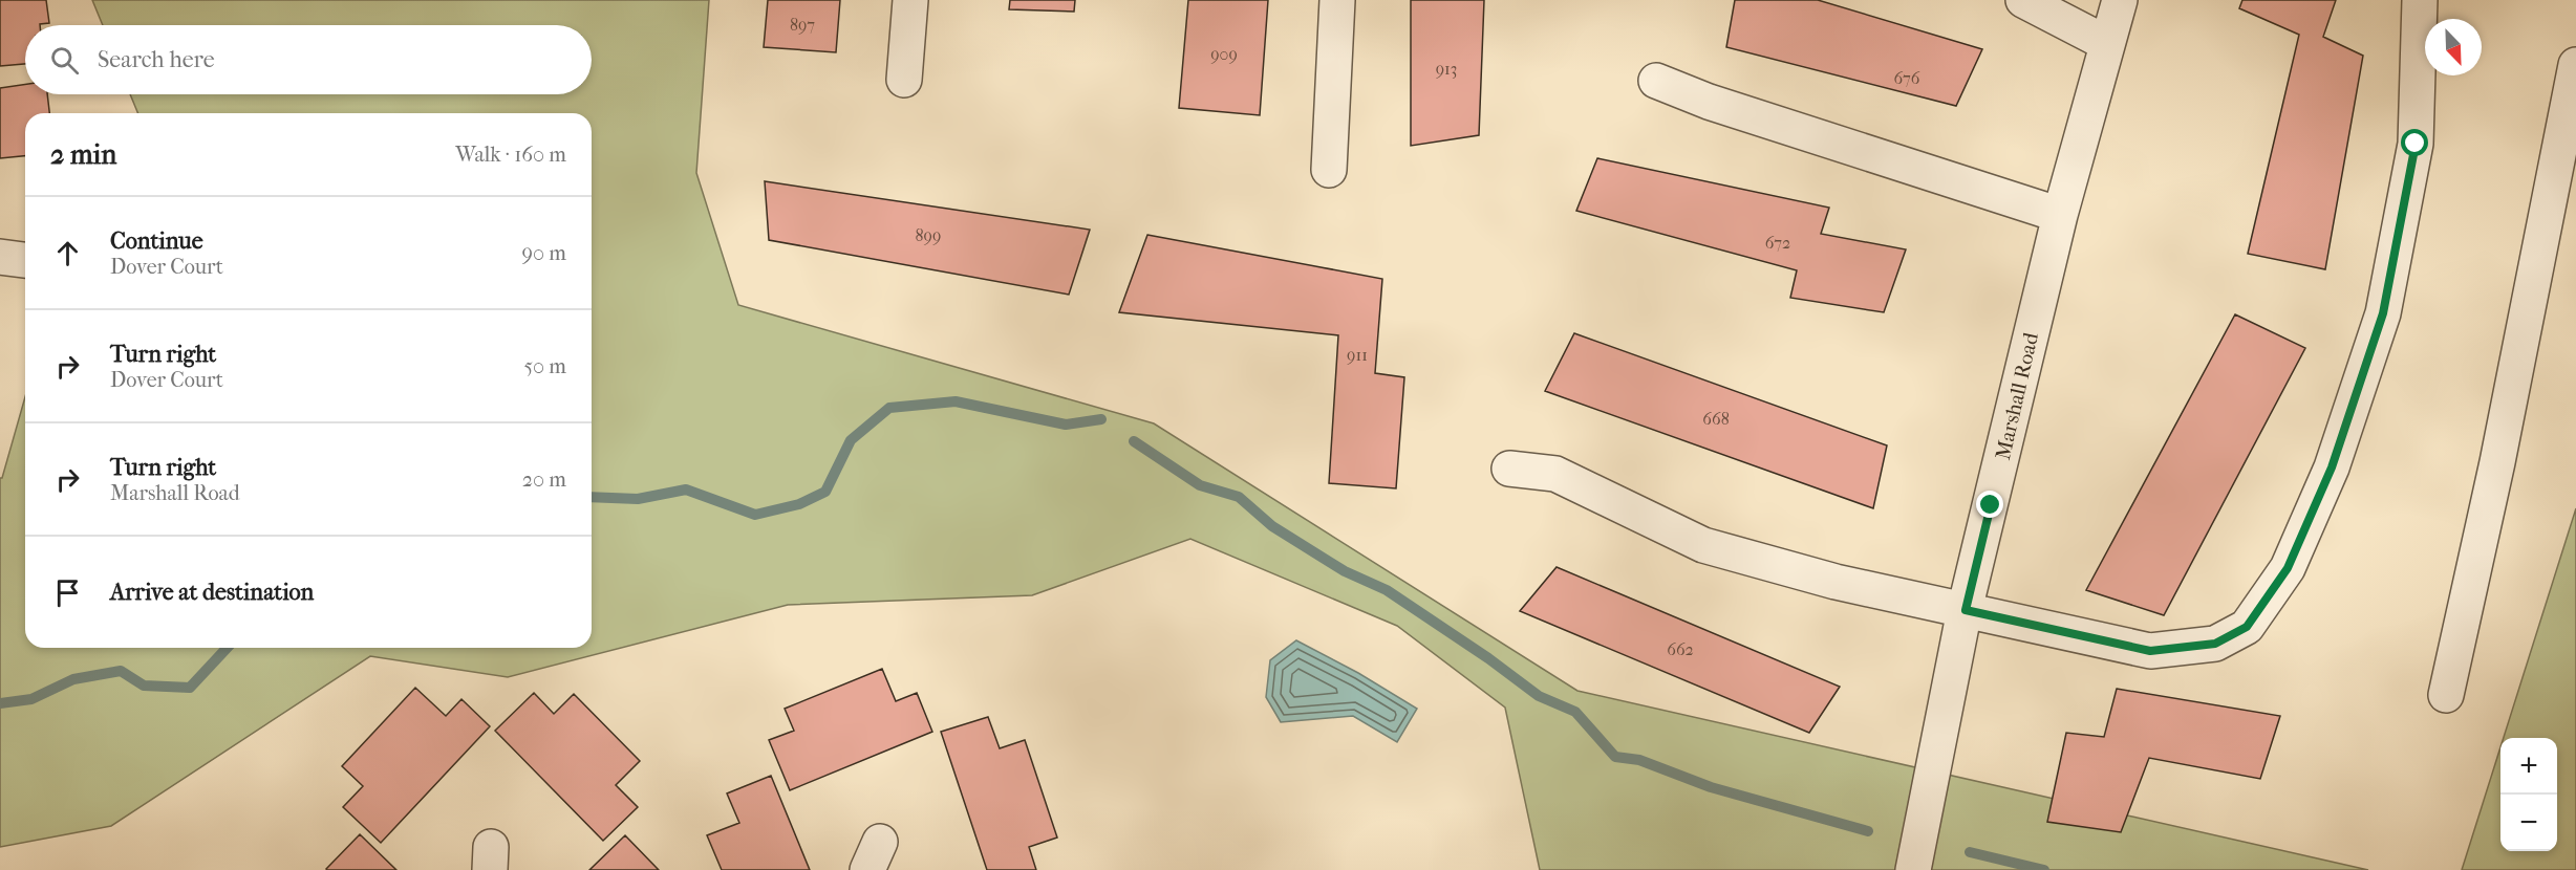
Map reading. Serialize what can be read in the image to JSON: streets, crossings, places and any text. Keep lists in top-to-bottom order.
{
  "streets": {
    "street": ["Marshall Road"]
  },
  "house_numbers": [
    "897",
    "909",
    "913",
    "676",
    "899",
    "672",
    "911",
    "668",
    "662"
  ],
  "north": "bottom right",
  "page": {
    "search": "Search here",
    "heading": ["2 min", "Walk · 160 m"],
    "list": [
      ["Continue", "Dover Court", "90 m"],
      ["Turn right", "Dover Court", "50 m"],
      ["Turn right", "Marshall Road", "20 m"],
      "Arrive at destination"
    ],
    "map_buttons": ["+", "−"]
  }
}
